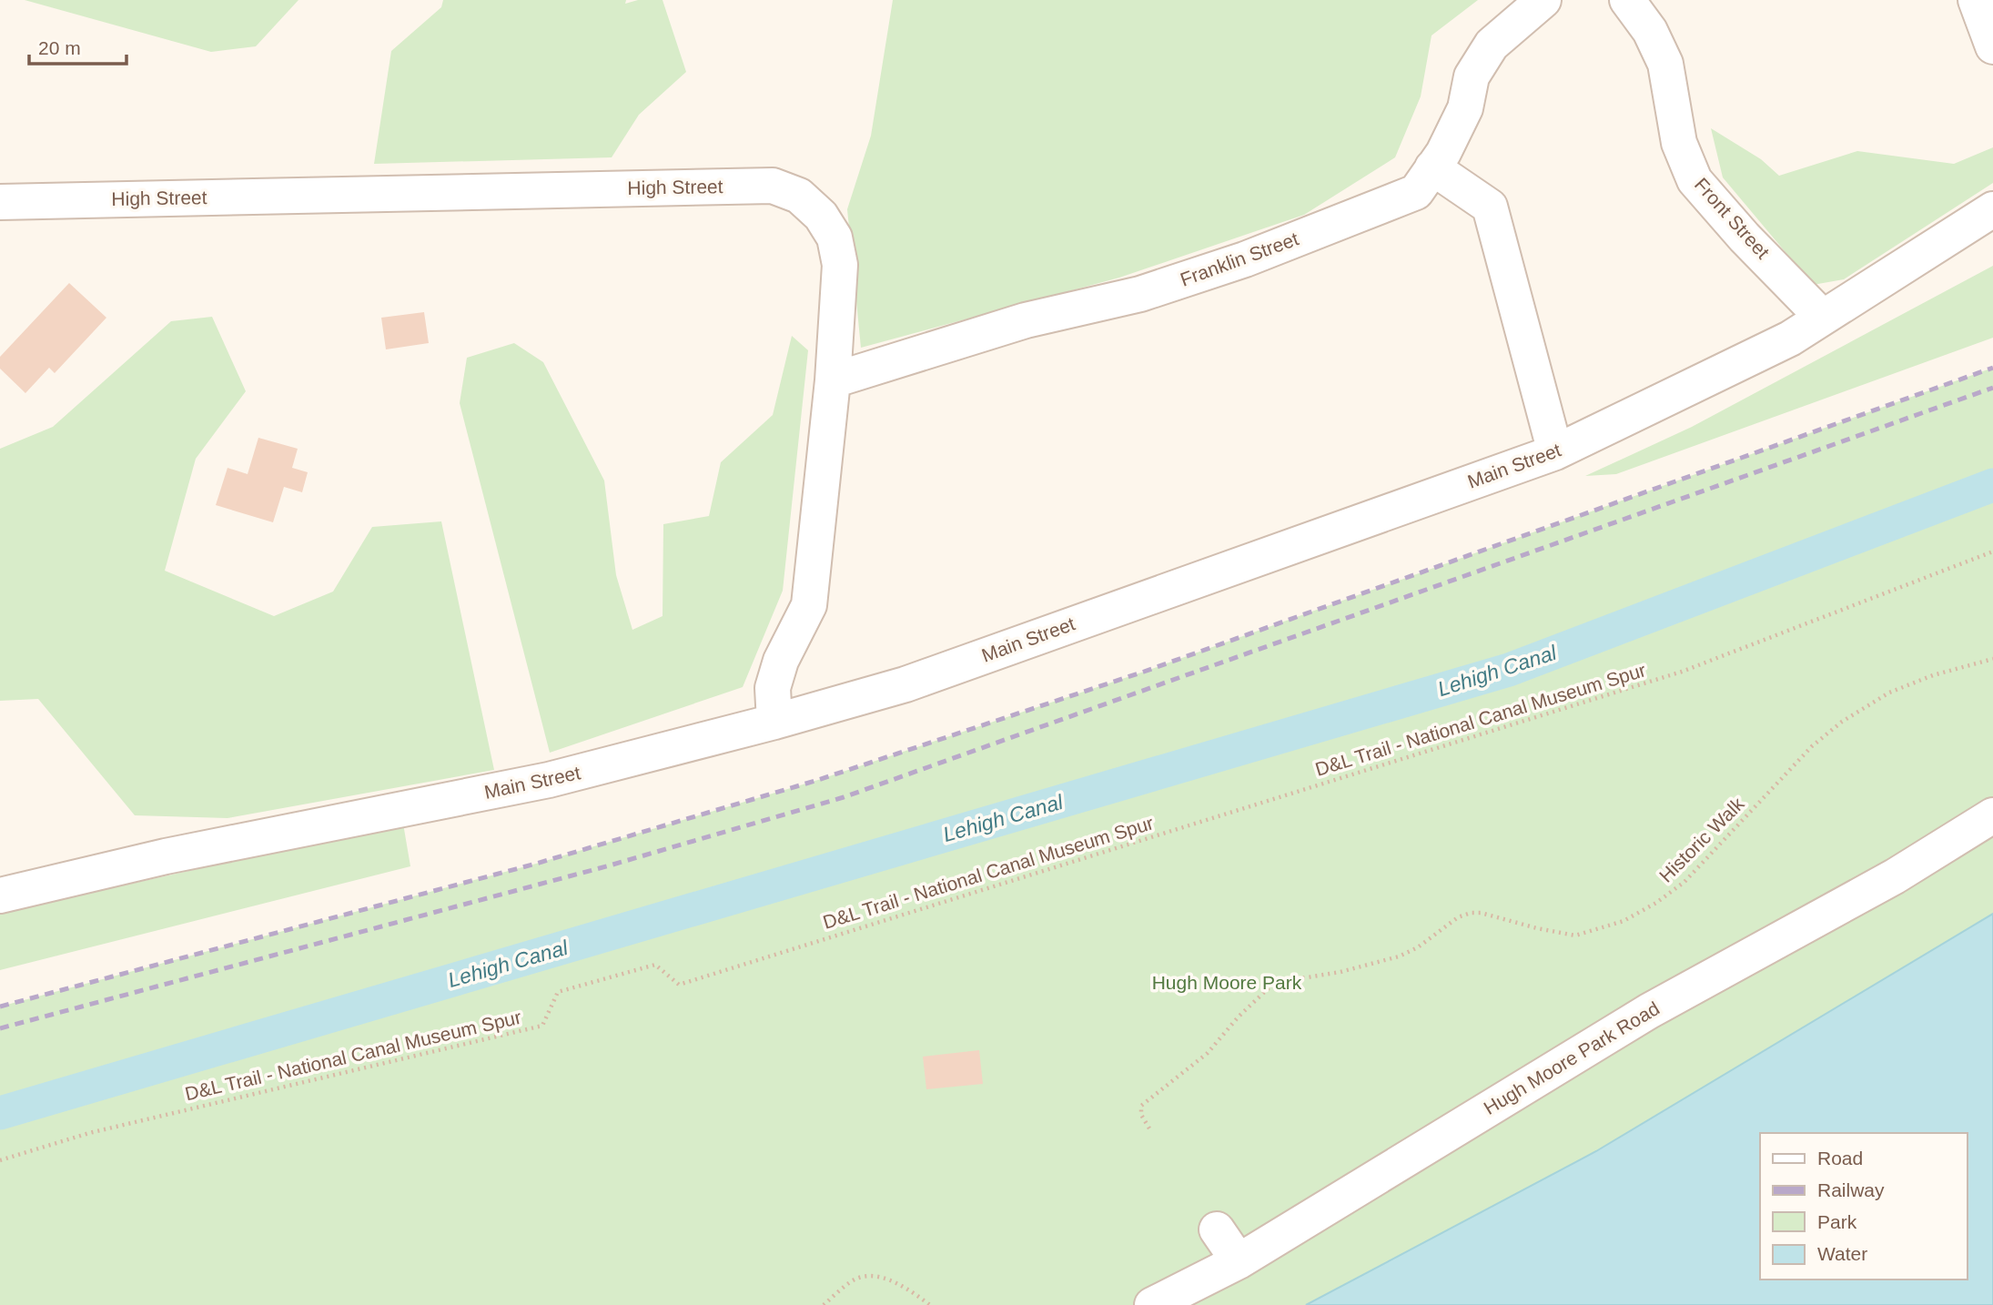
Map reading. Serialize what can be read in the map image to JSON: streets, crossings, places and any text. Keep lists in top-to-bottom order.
{
  "streets": {
    "street": [
      "High Street",
      "Front Street",
      "Franklin Street",
      "Main Street",
      "Hugh Moore Park Road"
    ],
    "path": ["D&L Trail - National Canal Museum Spur", "Historic Walk"]
  },
  "crossings": [
    ["High Street", "Franklin Street"],
    ["High Street", "Main Street"],
    ["Front Street", "Main Street"]
  ],
  "water": ["Lehigh Canal"],
  "parks": ["Hugh Moore Park"],
  "legend": [
    "Road",
    "Railway",
    "Park",
    "Water"
  ],
  "scale_bar": "20 m"
}
